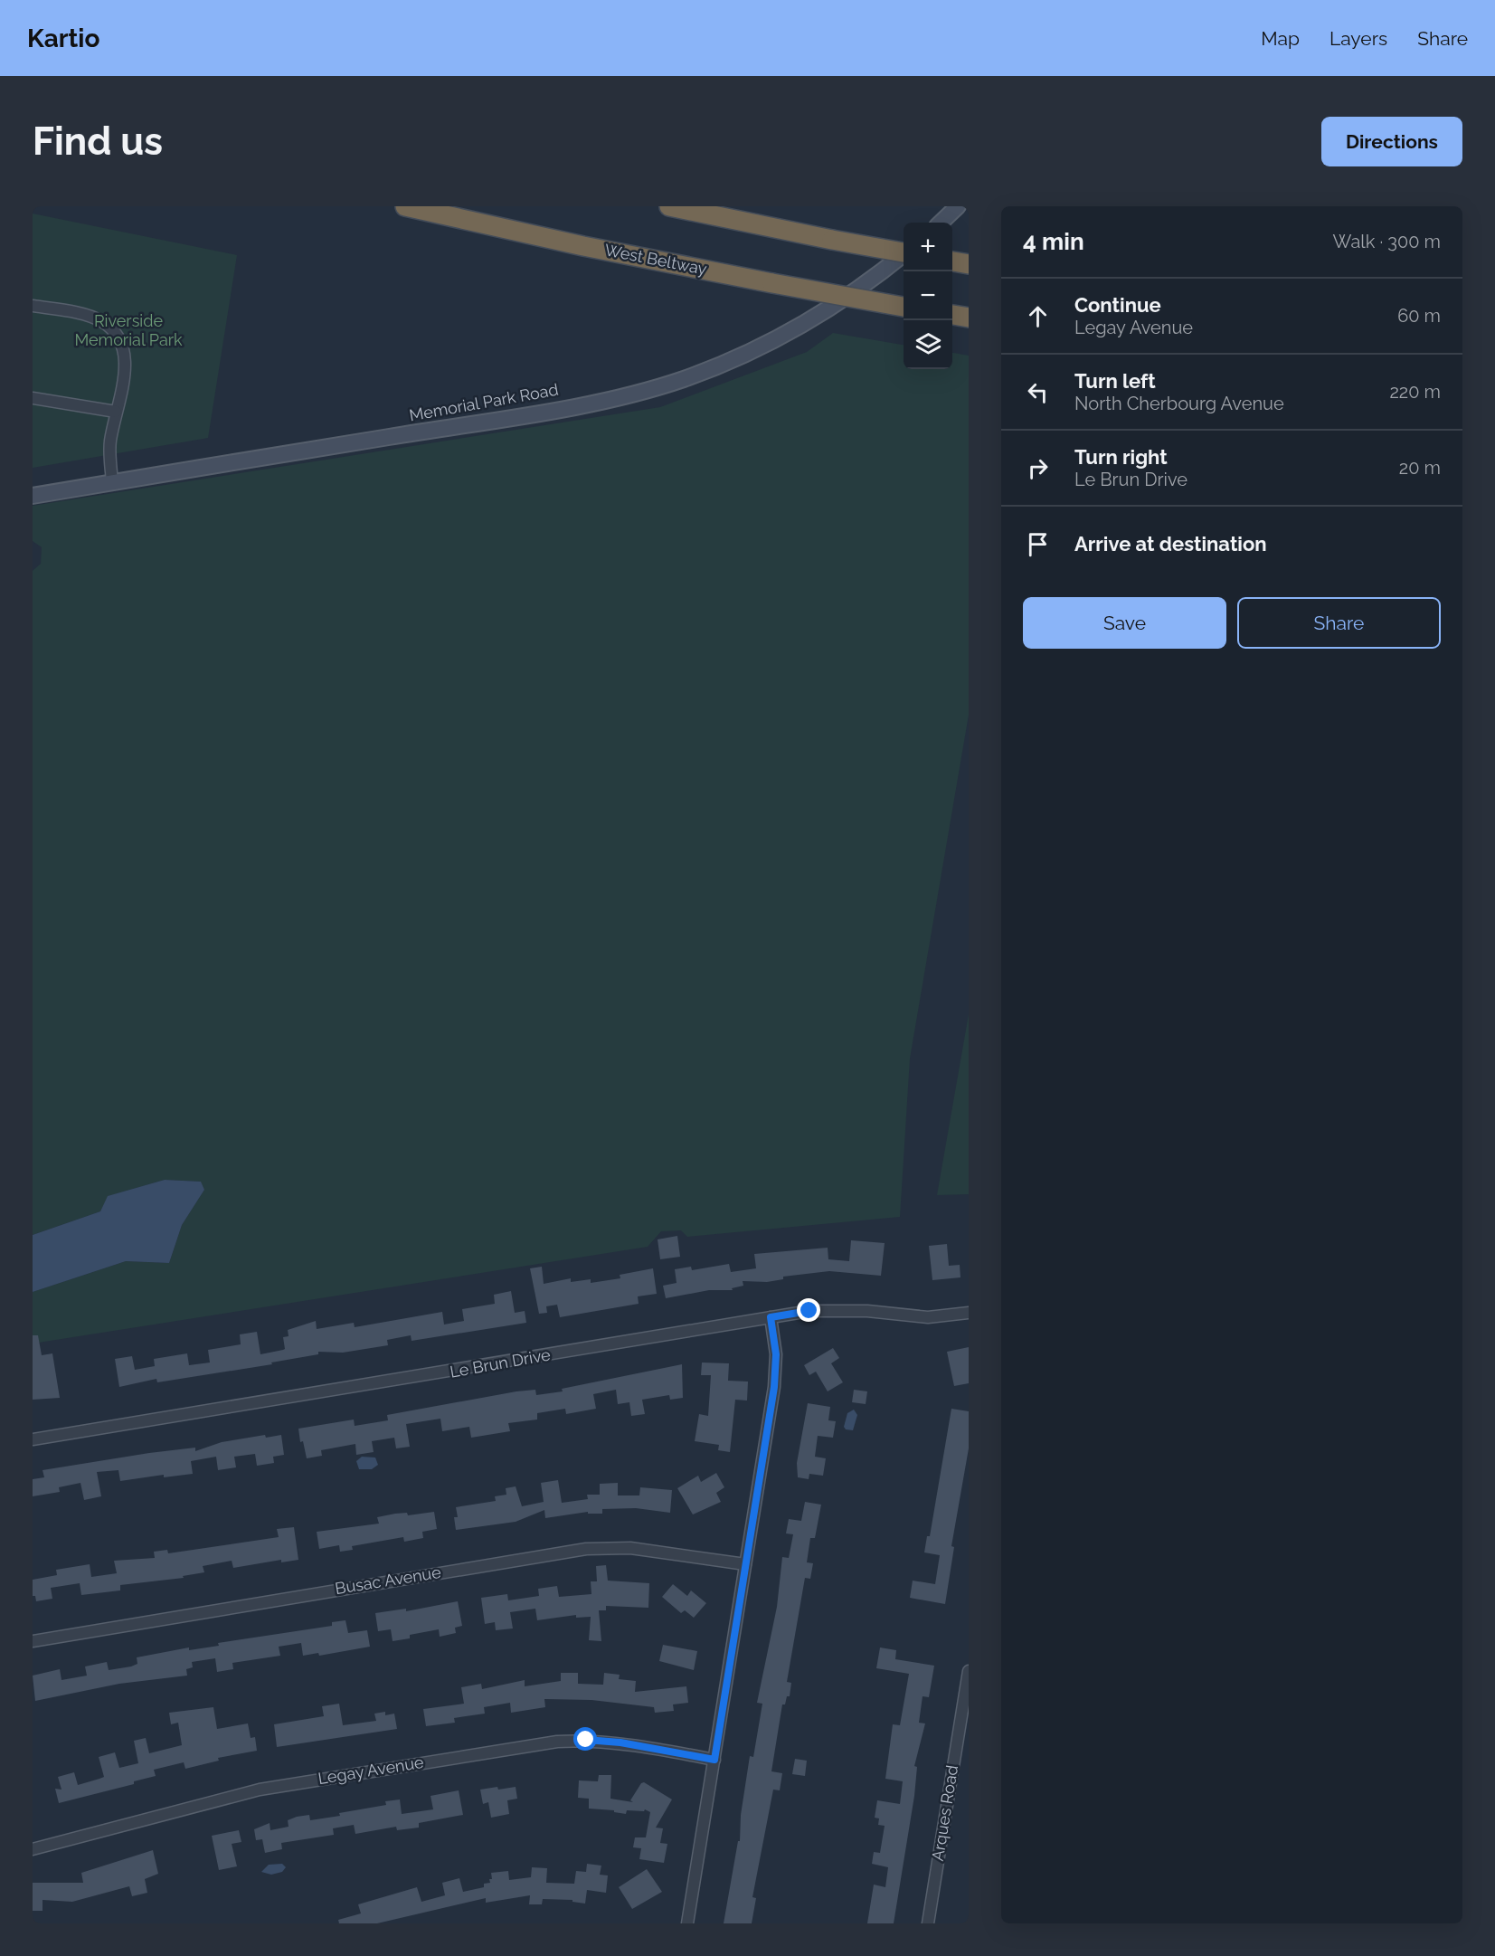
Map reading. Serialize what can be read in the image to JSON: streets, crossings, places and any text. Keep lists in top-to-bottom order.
{
  "streets": {
    "highway": ["West Beltway"],
    "street": [
      "Memorial Park Road",
      "Le Brun Drive",
      "Busac Avenue",
      "Legay Avenue",
      "Arques Road"
    ]
  },
  "parks": ["Riverside Memorial Park"],
  "page": {
    "header": "Kartio",
    "nav": ["Map", "Layers", "Share"],
    "buttons": [
      "Directions",
      ["Save", "Share"]
    ],
    "title": "Find us",
    "heading": ["4 min", "Walk · 300 m"],
    "map_buttons": ["+", "−"],
    "list": [
      ["Continue", "Legay Avenue", "60 m"],
      ["Turn left", "North Cherbourg Avenue", "220 m"],
      ["Turn right", "Le Brun Drive", "20 m"],
      "Arrive at destination"
    ]
  }
}
